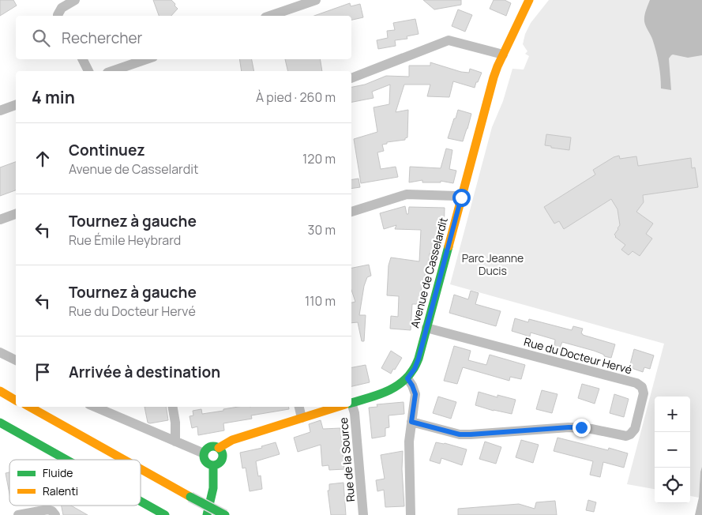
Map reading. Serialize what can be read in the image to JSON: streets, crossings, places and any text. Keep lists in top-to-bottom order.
{
  "streets": {
    "main road": ["Avenue de Casselardit"],
    "street": ["Rue du Docteur Hervé", "Rue de la Source"]
  },
  "crossings": [
    ["Avenue de Casselardit", "Rue du Docteur Hervé"]
  ],
  "parks": ["Parc Jeanne Ducis"],
  "legend": ["Fluide", "Ralenti"],
  "page": {
    "search": "Rechercher",
    "heading": ["4 min", "À pied · 260 m"],
    "list": [
      ["Continuez", "Avenue de Casselardit", "120 m"],
      ["Tournez à gauche", "Rue Émile Heybrard", "30 m"],
      ["Tournez à gauche", "Rue du Docteur Hervé", "110 m"],
      "Arrivée à destination"
    ],
    "map_buttons": ["+", "−"]
  }
}
